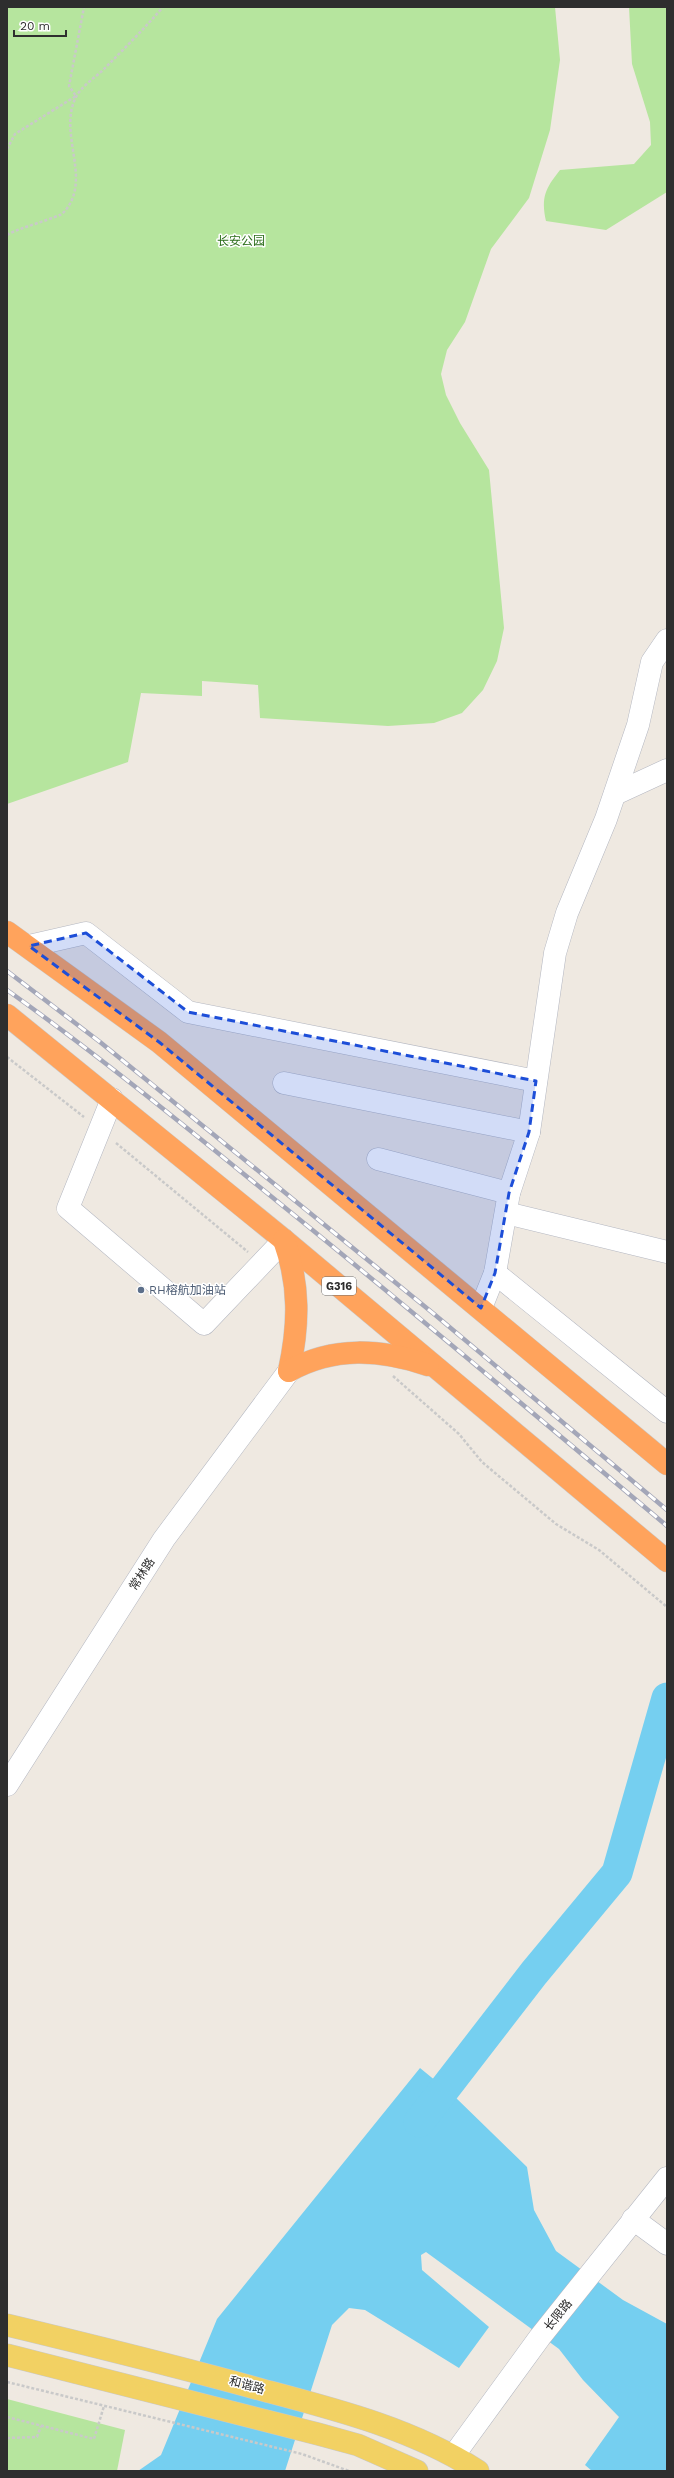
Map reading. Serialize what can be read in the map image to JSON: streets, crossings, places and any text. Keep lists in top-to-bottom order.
{
  "streets": {
    "highway": ["G316"],
    "main road": ["和谐路"],
    "street": ["常林路", "长限路"]
  },
  "crossings": [
    ["长限路", "和谐路"]
  ],
  "parks": ["长安公园"],
  "places": ["RH榕航加油站"],
  "scale_bar": "20 m"
}
